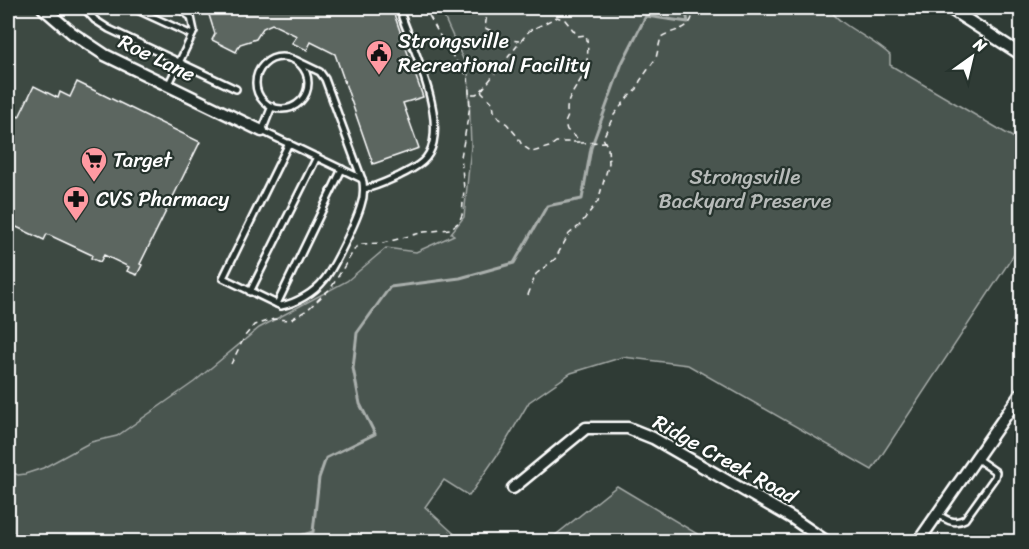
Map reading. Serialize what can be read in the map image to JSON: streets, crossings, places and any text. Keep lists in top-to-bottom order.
{
  "streets": {
    "street": ["Roe Lane", "Ridge Creek Road"]
  },
  "parks": ["Strongsville Backyard Preserve"],
  "places": {
    "public building": ["Strongsville Recreational Facility"],
    "supermarket": ["Target"],
    "pharmacy": ["CVS Pharmacy"]
  },
  "north": "top right"
}
